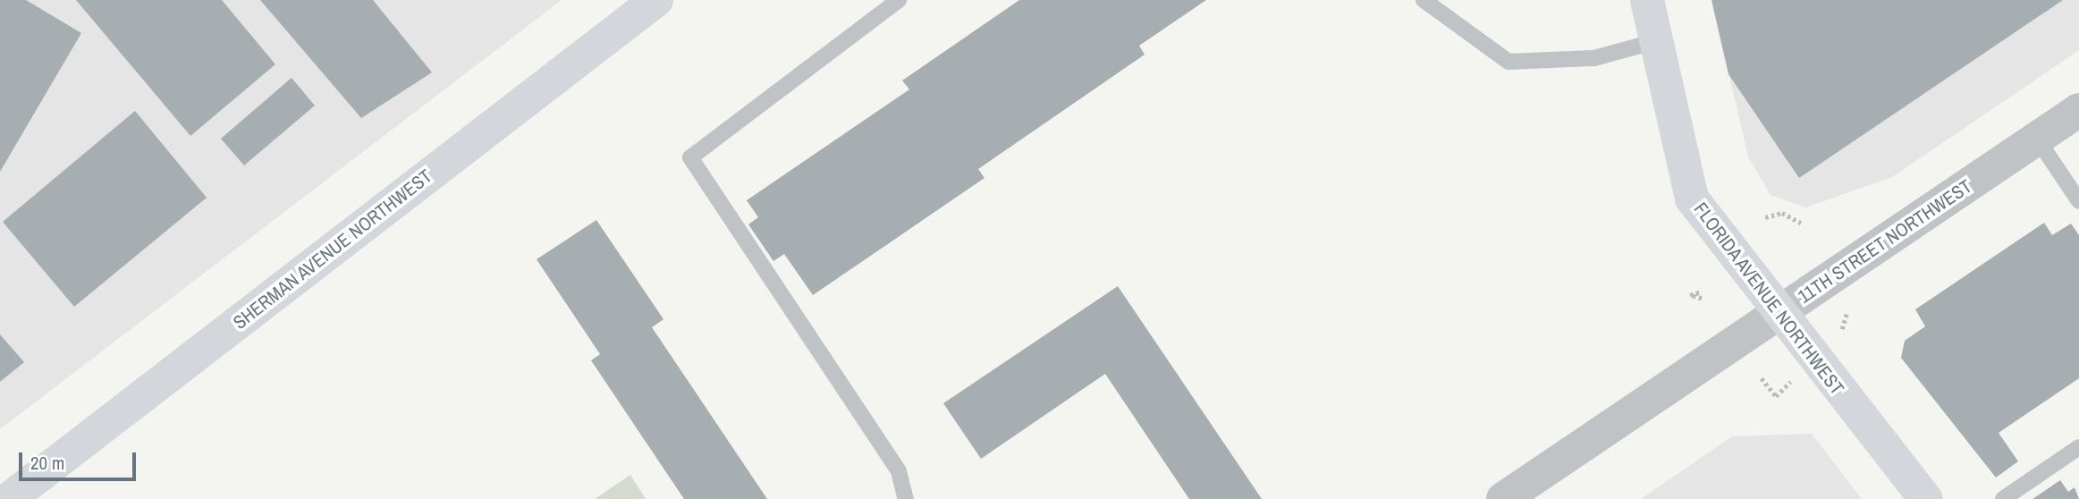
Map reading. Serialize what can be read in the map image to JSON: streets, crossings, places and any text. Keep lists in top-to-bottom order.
{
  "streets": {
    "main road": ["SHERMAN AVENUE NORTHWEST", "FLORIDA AVENUE NORTHWEST"],
    "street": ["11TH STREET NORTHWEST"]
  },
  "crossings": [
    ["11TH STREET NORTHWEST", "FLORIDA AVENUE NORTHWEST"]
  ],
  "scale_bar": "20 m"
}
